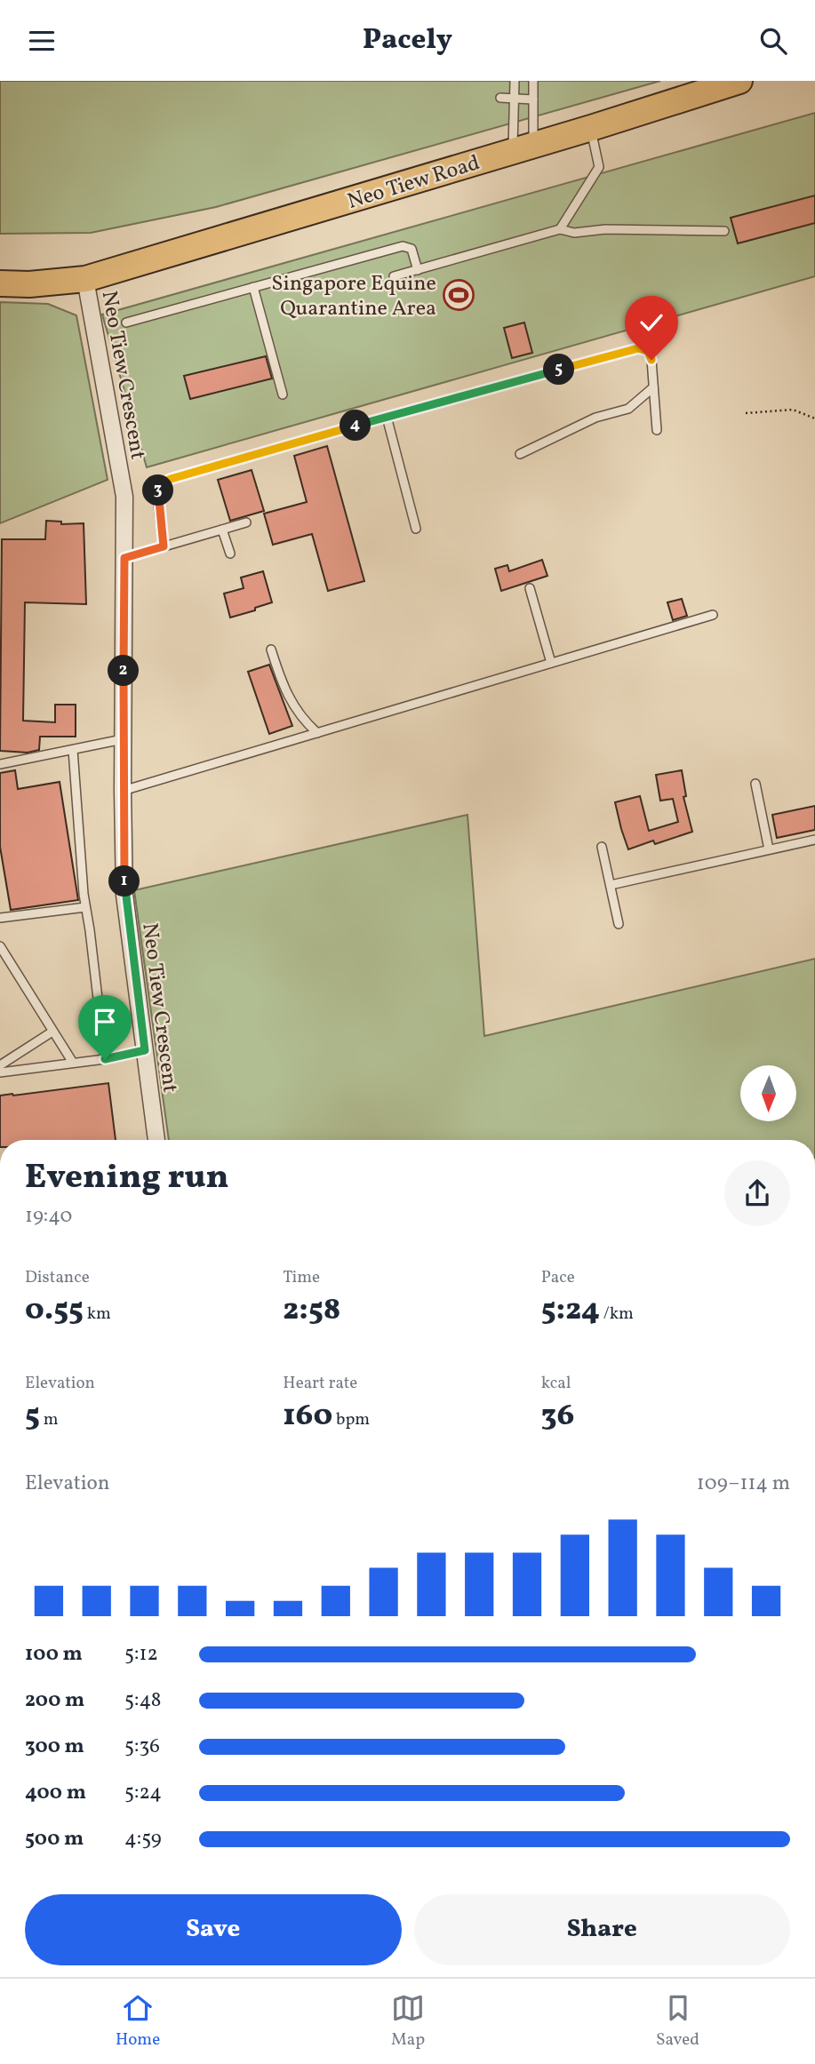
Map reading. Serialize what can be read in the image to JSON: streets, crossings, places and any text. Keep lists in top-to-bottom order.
{
  "streets": {
    "main road": ["Neo Tiew Road"],
    "street": ["Neo Tiew Crescent"]
  },
  "crossings": [
    ["Neo Tiew Road", "Neo Tiew Crescent"]
  ],
  "places": {
    "sports": ["Singapore Equine Quarantine Area"]
  },
  "north": "bottom",
  "page": {
    "header": "Pacely",
    "pins": [
      "5",
      "4",
      "3",
      "2",
      "1"
    ],
    "heading": ["Evening run", "19:40"],
    "stats": [
      ["Distance", "0.55 km"],
      ["Time", "2:58"],
      ["Pace", "5:24 /km"],
      ["Elevation", "5 m"],
      ["Heart rate", "160 bpm"],
      ["kcal", "36"]
    ],
    "chart": ["Elevation", "109–114 m"],
    "list": [
      {
        "name": "100 m",
        "note": "5:12"
      },
      {
        "name": "200 m",
        "note": "5:48"
      },
      {
        "name": "300 m",
        "note": "5:36"
      },
      {
        "name": "400 m",
        "note": "5:24"
      },
      {
        "name": "500 m",
        "note": "4:59"
      }
    ],
    "buttons": ["Save", "Share"],
    "tabs": ["Home", "Map", "Saved"]
  }
}
